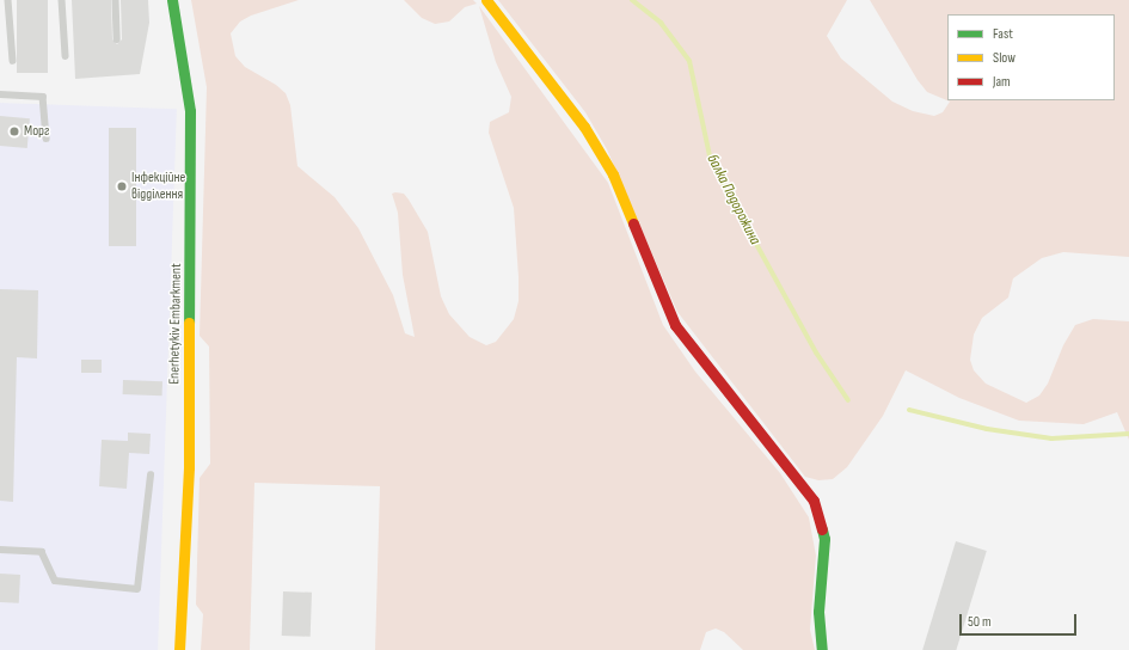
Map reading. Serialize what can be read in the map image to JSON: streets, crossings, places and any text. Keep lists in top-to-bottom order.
{
  "streets": {
    "street": ["Enerhetykiv Embarkment"]
  },
  "water": ["балка Подорожина"],
  "places": ["Морг", "Інфекційне відділення"],
  "legend": ["Fast", "Slow", "Jam"],
  "scale_bar": "50 m"
}
